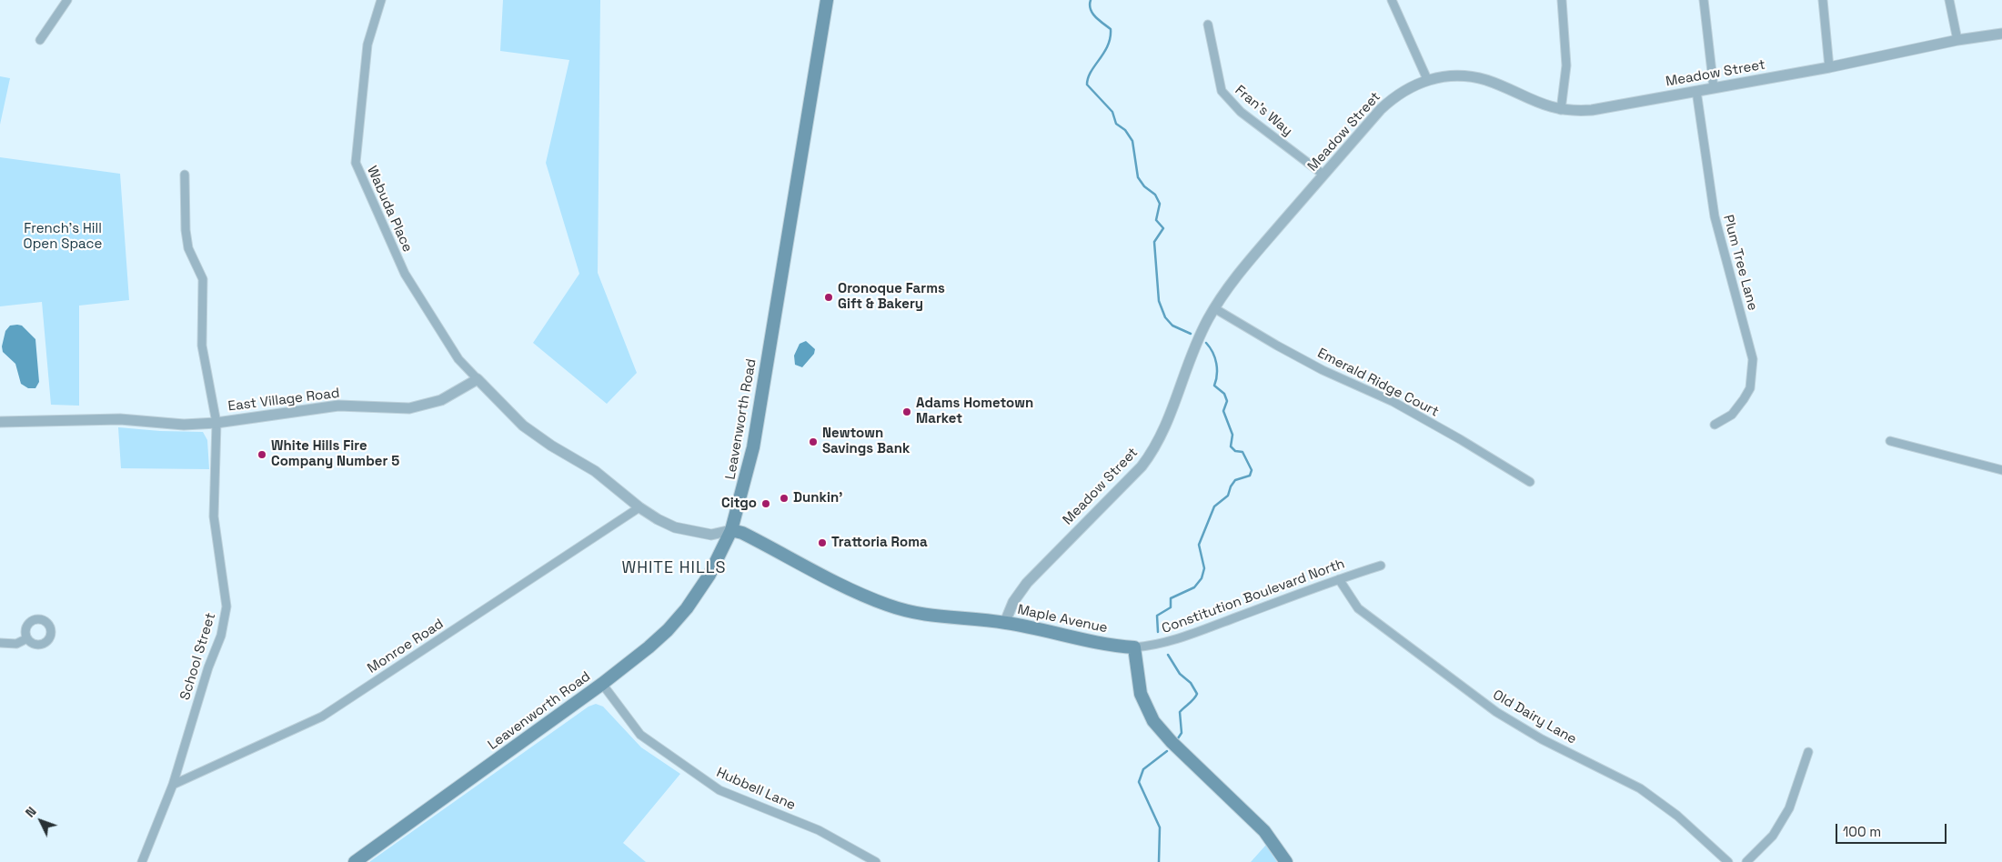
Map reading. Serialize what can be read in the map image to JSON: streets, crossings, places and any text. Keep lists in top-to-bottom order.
{
  "streets": {
    "main road": ["Leavenworth Road", "Maple Avenue"],
    "street": [
      "Meadow Street",
      "Fran's Way",
      "Wabuda Place",
      "Plum Tree Lane",
      "Emerald Ridge Court",
      "East Village Road",
      "Constitution Boulevard North",
      "Monroe Road",
      "School Street",
      "Old Dairy Lane",
      "Hubbell Lane"
    ]
  },
  "crossings": [
    ["Meadow Street", "Fran's Way"],
    ["Meadow Street", "Plum Tree Lane"],
    ["Meadow Street", "Emerald Ridge Court"],
    ["Meadow Street", "Maple Avenue"],
    ["Wabuda Place", "East Village Road"],
    ["East Village Road", "School Street"],
    ["Leavenworth Road", "Maple Avenue"],
    ["Leavenworth Road", "Hubbell Lane"],
    ["Constitution Boulevard North", "Maple Avenue"],
    ["Constitution Boulevard North", "Old Dairy Lane"],
    ["Monroe Road", "School Street"]
  ],
  "districts": ["WHITE HILLS"],
  "parks": ["French's Hill Open Space"],
  "places": [
    "Oronoque Farms Gift & Bakery",
    "Adams Hometown Market",
    "Newtown Savings Bank",
    "White Hills Fire Company Number 5",
    "Dunkin'",
    "Citgo",
    "Trattoria Roma"
  ],
  "scale_bar": "100 m",
  "north": "top left"
}
